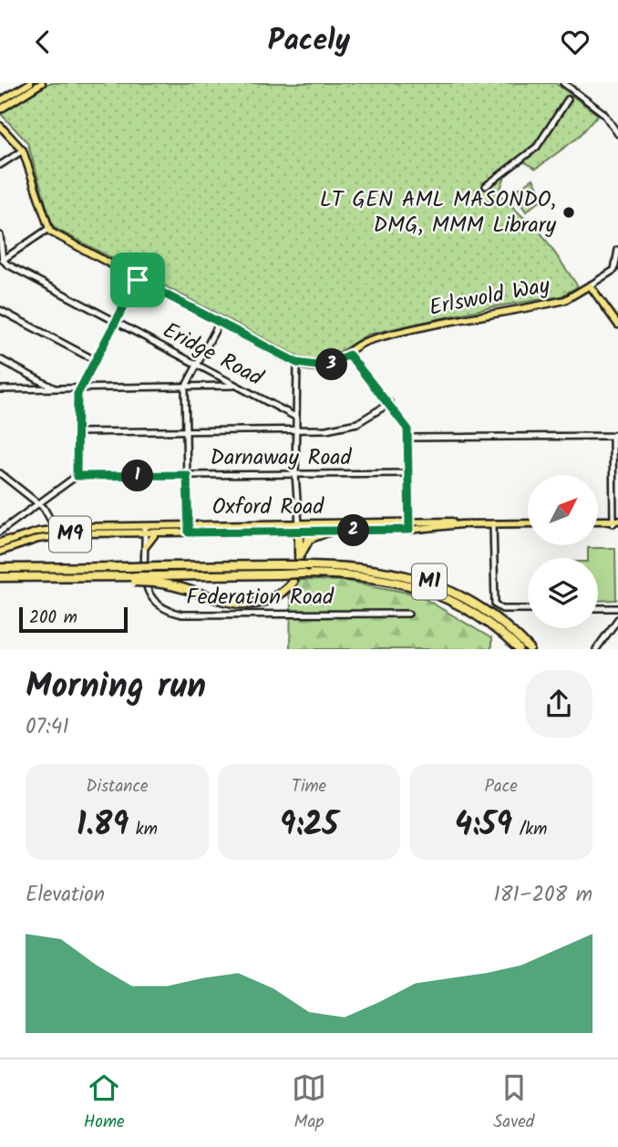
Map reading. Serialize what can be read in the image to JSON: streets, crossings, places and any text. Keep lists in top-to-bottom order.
{
  "streets": {
    "highway": ["M1"],
    "main road": ["Erlswold Way", "Oxford Road", "M9"],
    "street": ["Eridge Road", "Darnaway Road", "Federation Road"]
  },
  "crossings": [
    ["Oxford Road", "Federation Road"]
  ],
  "places": ["LT GEN AML MASONDO, DMG, MMM Library"],
  "scale_bar": "200 m",
  "north": "top right",
  "page": {
    "header": "Pacely",
    "pins": ["3", "1", "2"],
    "scale": "200 m",
    "heading": ["Morning run", "07:41"],
    "stats": [
      ["Distance", "1.89 km"],
      ["Time", "9:25"],
      ["Pace", "4:59 /km"]
    ],
    "chart": ["Elevation", "181–208 m"],
    "tabs": ["Home", "Map", "Saved"]
  }
}
